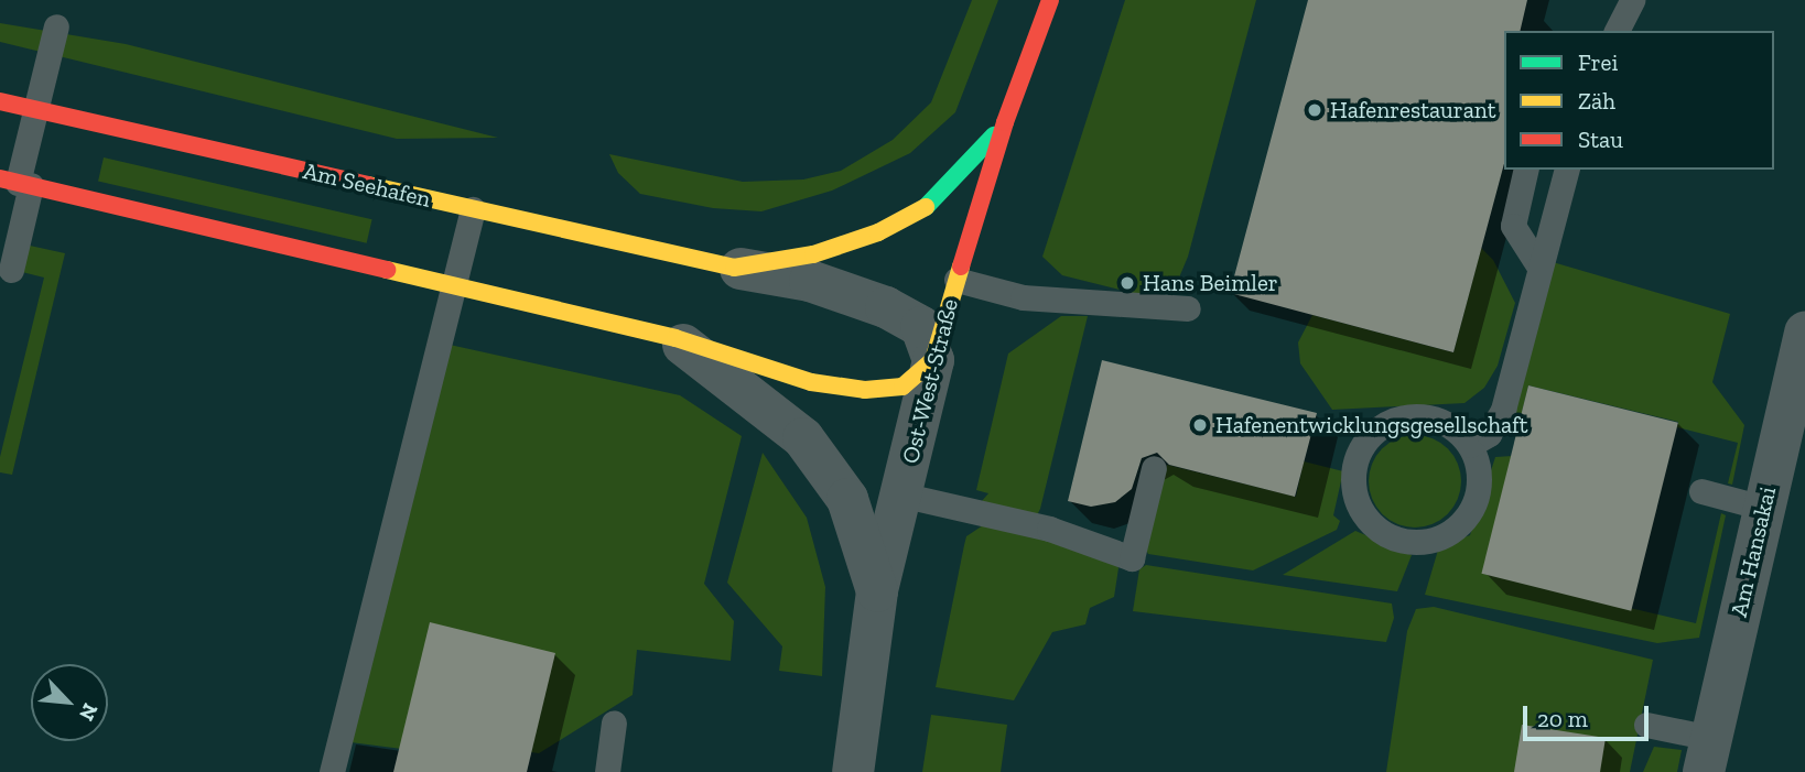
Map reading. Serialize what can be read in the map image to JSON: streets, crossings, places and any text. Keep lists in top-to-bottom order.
{
  "streets": {
    "street": ["Am Seehafen", "Ost-West-Straße", "Am Hansakai"]
  },
  "crossings": [
    ["Am Seehafen", "Ost-West-Straße"]
  ],
  "places": ["Hafenrestaurant", "Hans Beimler", "Hafenentwicklungsgesellschaft"],
  "legend": ["Frei", "Zäh", "Stau"],
  "scale_bar": "20 m",
  "north": "bottom right"
}
